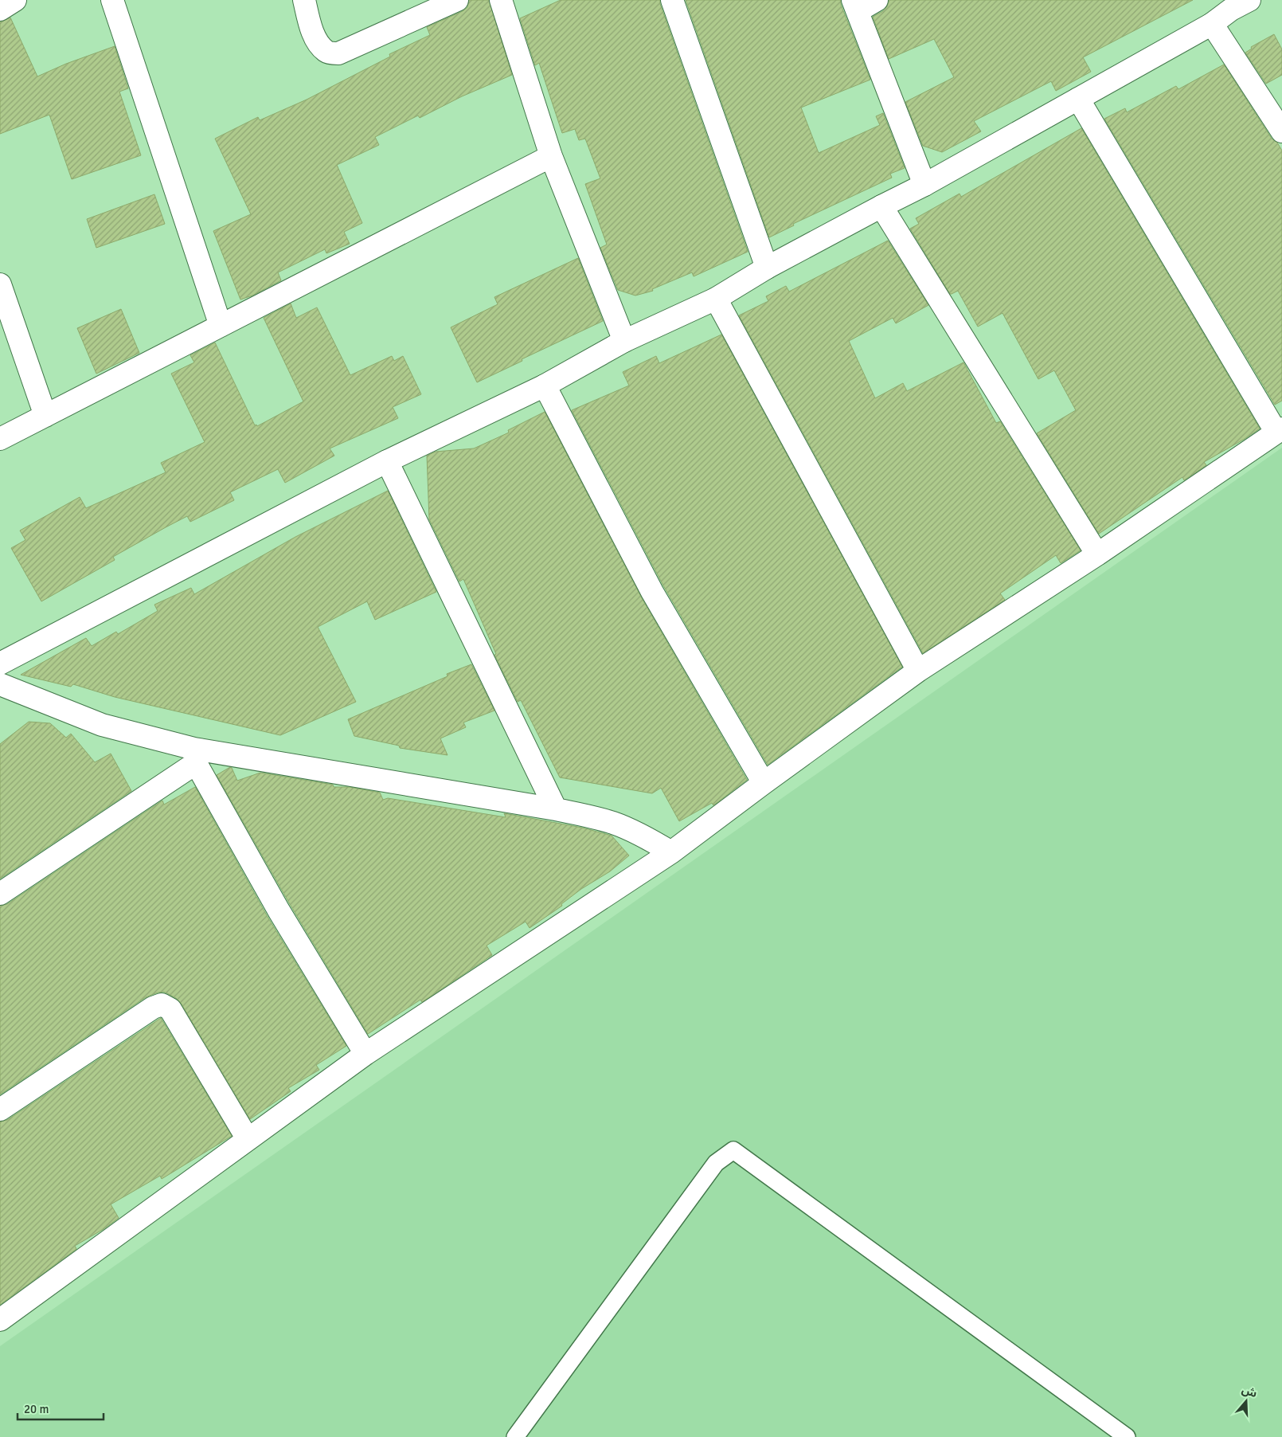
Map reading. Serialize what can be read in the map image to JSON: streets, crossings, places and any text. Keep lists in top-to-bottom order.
{
  "scale_bar": "20 m",
  "north": "top"
}
